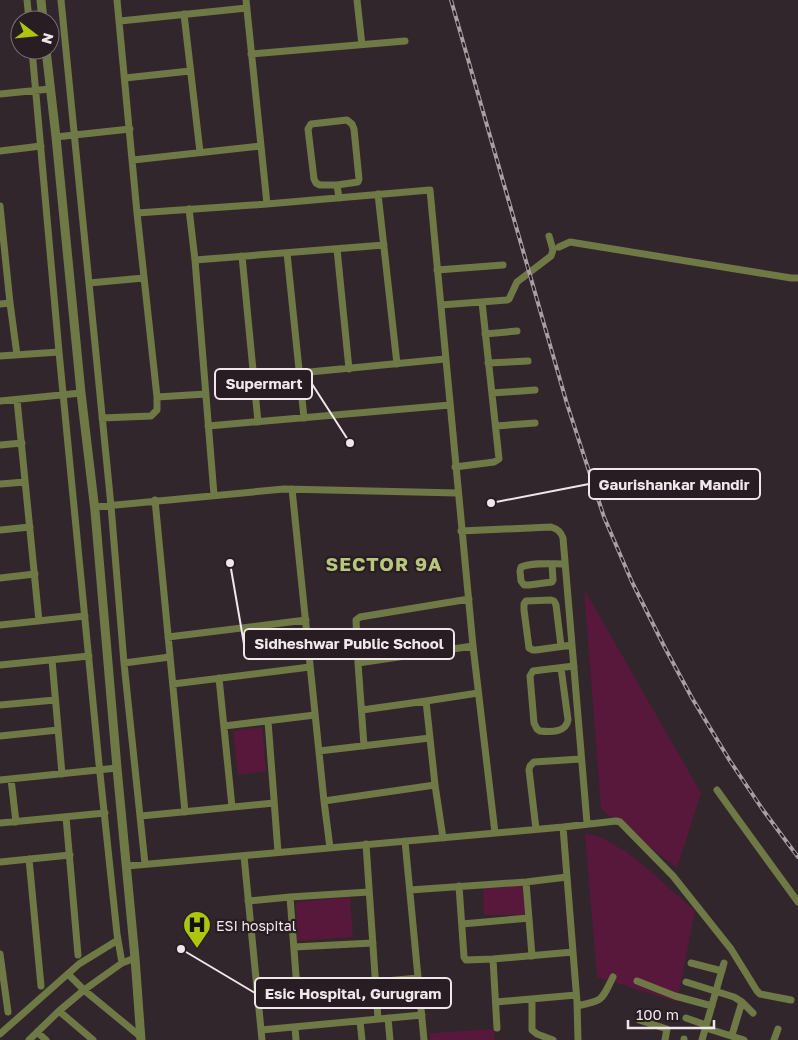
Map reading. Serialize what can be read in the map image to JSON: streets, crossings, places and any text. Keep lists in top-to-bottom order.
{
  "districts": ["SECTOR 9A"],
  "places": {
    "other": [
      "Supermart",
      "Gaurishankar Mandir",
      "Sidheshwar Public School",
      "Esic Hospital, Gurugram"
    ],
    "hospital": ["ESI hospital"]
  },
  "scale_bar": "100 m",
  "north": "right"
}
